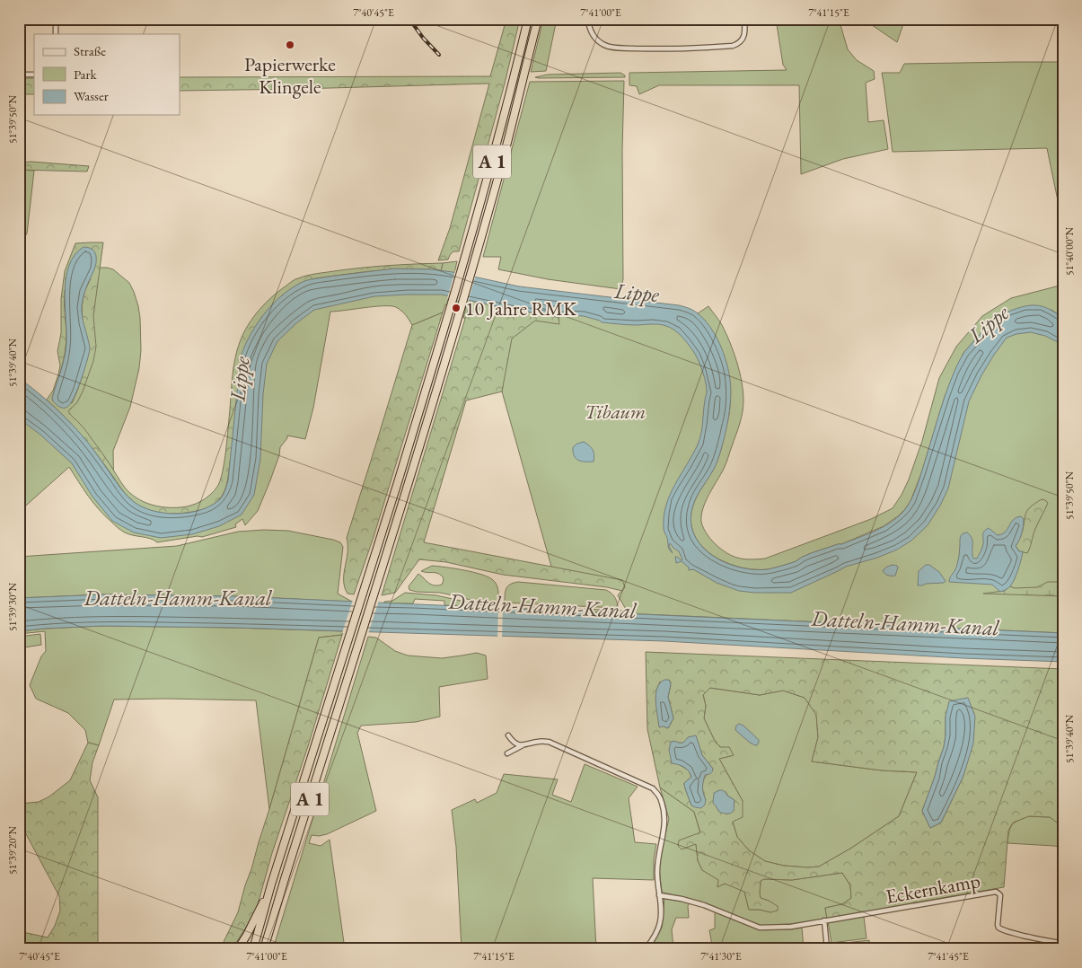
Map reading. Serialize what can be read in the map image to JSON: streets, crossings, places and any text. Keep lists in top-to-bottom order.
{
  "streets": {
    "highway": ["A 1"],
    "street": ["Eckernkamp"]
  },
  "water": ["Lippe", "Datteln-Hamm-Kanal"],
  "parks": ["Tibaum"],
  "places": ["Papierwerke Klingele", "10 Jahre RMK"],
  "legend": ["Straße", "Park", "Wasser"],
  "coordinates": [
    "7°40'45\"E",
    "7°41'00\"E",
    "7°41'15\"E",
    "51°39'50\"N",
    "51°40'00\"N",
    "51°39'40\"N",
    "51°39'30\"N",
    "51°39'20\"N",
    "7°41'30\"E",
    "7°41'45\"E"
  ]
}
